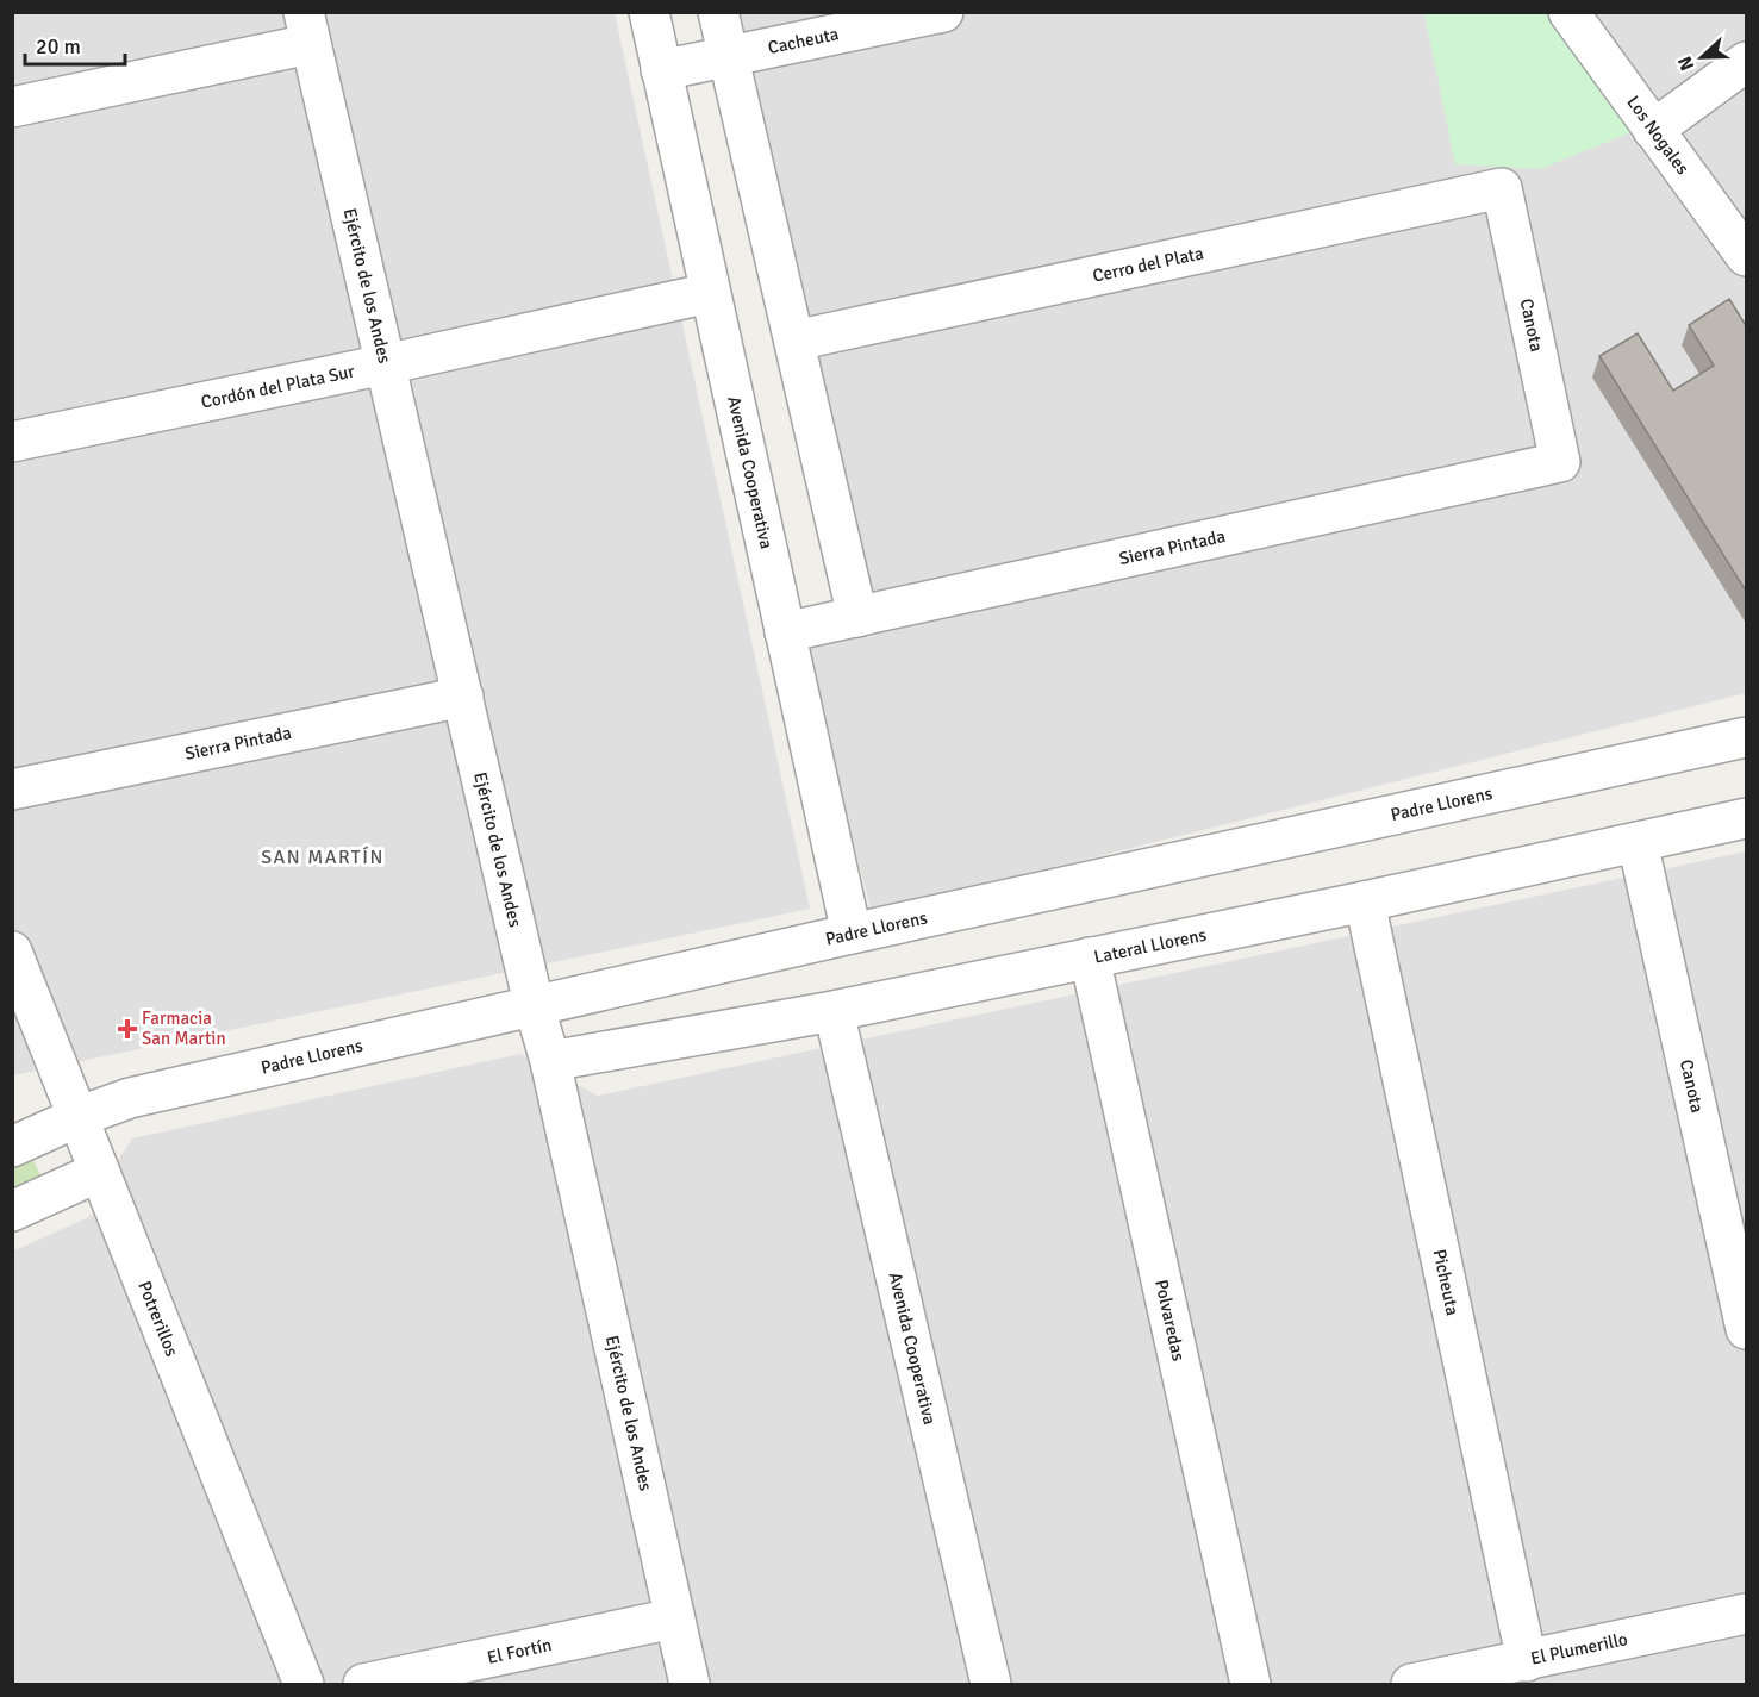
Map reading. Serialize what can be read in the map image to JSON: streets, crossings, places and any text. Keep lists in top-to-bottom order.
{
  "streets": {
    "street": [
      "Cacheuta",
      "Los Nogales",
      "Cerro del Plata",
      "Ejército de los Andes",
      "Canota",
      "Cordón del Plata Sur",
      "Avenida Cooperativa",
      "Sierra Pintada",
      "Padre Llorens",
      "Lateral Llorens",
      "Picheuta",
      "Potrerillos",
      "Polvaredas",
      "El Plumerillo",
      "El Fortín"
    ]
  },
  "crossings": [
    ["Cacheuta", "Avenida Cooperativa"],
    ["Cerro del Plata", "Canota"],
    ["Ejército de los Andes", "Cordón del Plata Sur"],
    ["Ejército de los Andes", "Sierra Pintada"],
    ["Ejército de los Andes", "Padre Llorens"],
    ["Ejército de los Andes", "Lateral Llorens"],
    ["Ejército de los Andes", "El Fortín"],
    ["Canota", "Sierra Pintada"],
    ["Canota", "Lateral Llorens"],
    ["Cordón del Plata Sur", "Avenida Cooperativa"],
    ["Avenida Cooperativa", "Sierra Pintada"],
    ["Avenida Cooperativa", "Padre Llorens"],
    ["Avenida Cooperativa", "Lateral Llorens"],
    ["Padre Llorens", "Potrerillos"],
    ["Lateral Llorens", "Picheuta"],
    ["Lateral Llorens", "Polvaredas"],
    ["Picheuta", "El Plumerillo"]
  ],
  "districts": ["SAN MARTÍN"],
  "places": {
    "health": ["Farmacia San Martin"]
  },
  "scale_bar": "20 m",
  "north": "left"
}
